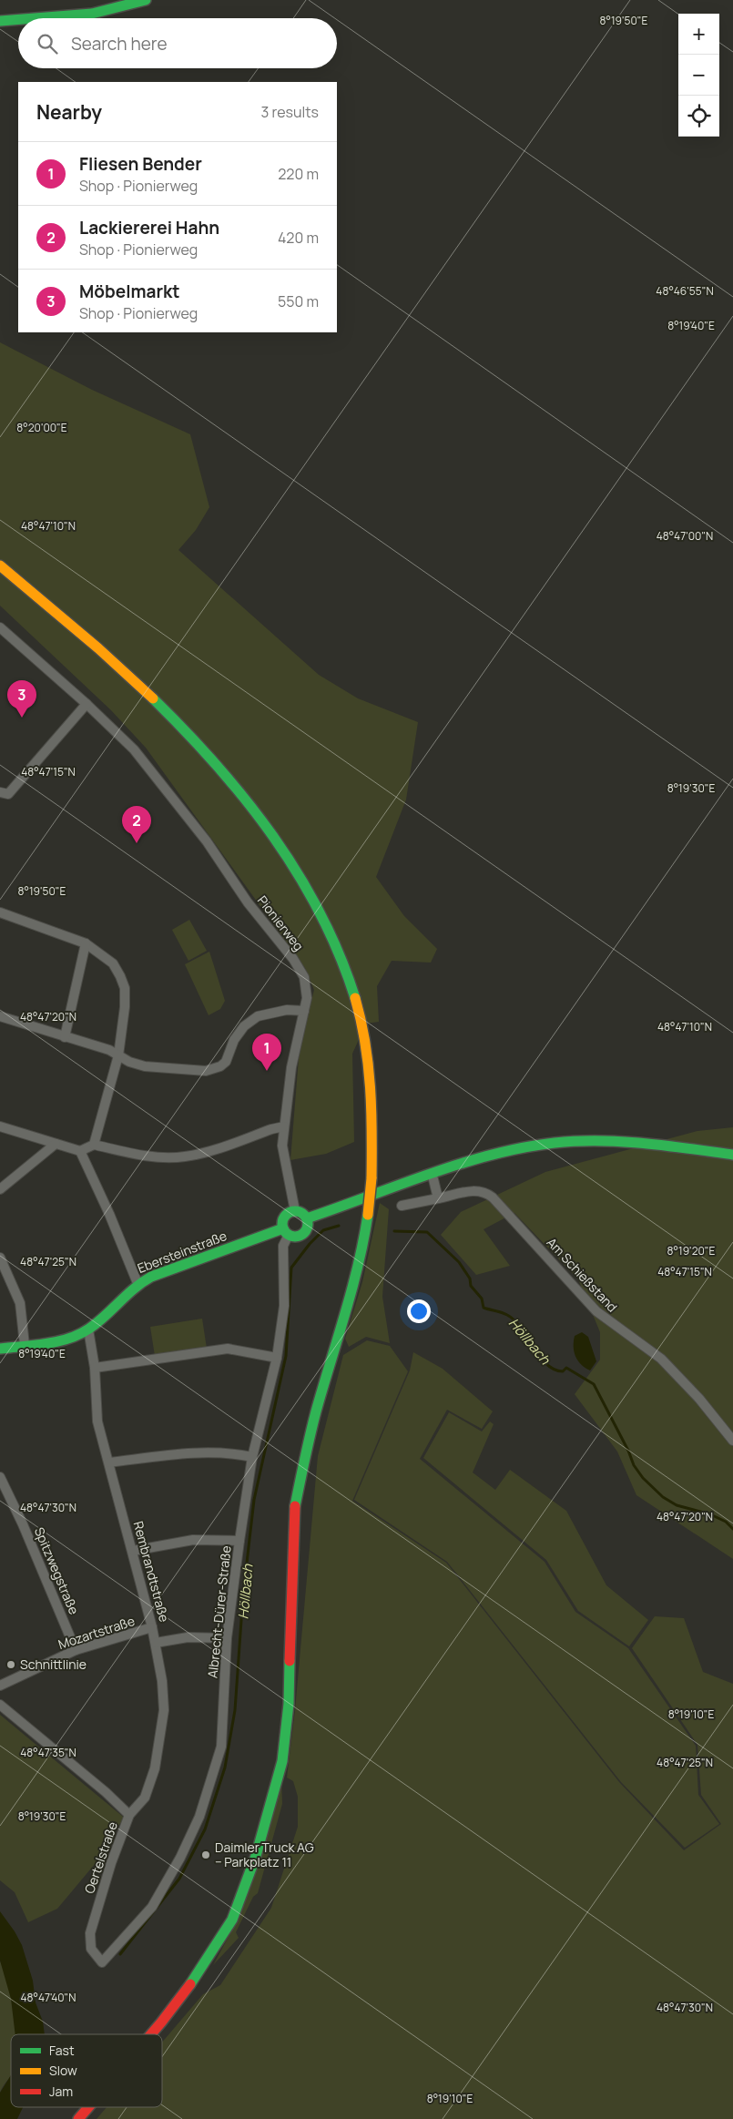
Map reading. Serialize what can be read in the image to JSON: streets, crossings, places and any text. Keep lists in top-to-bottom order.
{
  "streets": {
    "main road": ["Ebersteinstraße"],
    "street": [
      "Pionierweg",
      "Am Schießstand",
      "Spitzwegstraße",
      "Rembrandtstraße",
      "Albrecht-Dürer-Straße",
      "Mozartstraße",
      "Oertelstraße"
    ]
  },
  "crossings": [
    ["Pionierweg", "Ebersteinstraße"],
    ["Pionierweg", "Albrecht-Dürer-Straße"],
    ["Ebersteinstraße", "Rembrandtstraße"],
    ["Ebersteinstraße", "Albrecht-Dürer-Straße"],
    ["Spitzwegstraße", "Mozartstraße"],
    ["Rembrandtstraße", "Mozartstraße"],
    ["Rembrandtstraße", "Oertelstraße"],
    ["Albrecht-Dürer-Straße", "Oertelstraße"]
  ],
  "water": ["Höllbach"],
  "places": ["Schnittlinie", "Daimler Truck AG − Parkplatz 11"],
  "legend": ["Fast", "Slow", "Jam"],
  "page": {
    "map_buttons": ["+", "−"],
    "search": "Search here",
    "heading": ["Nearby", "3 results"],
    "list": [
      {
        "mark": "1",
        "name": "Fliesen Bender",
        "note": "Shop · Pionierweg",
        "value": "220 m"
      },
      {
        "mark": "2",
        "name": "Lackiererei Hahn",
        "note": "Shop · Pionierweg",
        "value": "420 m"
      },
      {
        "mark": "3",
        "name": "Möbelmarkt",
        "note": "Shop · Pionierweg",
        "value": "550 m"
      }
    ],
    "pins": ["3", "2", "1"]
  },
  "coordinates": [
    "8°19'50\"E",
    "48°46'55\"N",
    "8°19'40\"E",
    "8°20'00\"E",
    "48°47'10\"N",
    "48°47'00\"N",
    "48°47'15\"N",
    "8°19'30\"E",
    "48°47'20\"N",
    "8°19'20\"E",
    "48°47'25\"N",
    "48°47'30\"N",
    "8°19'10\"E",
    "48°47'35\"N",
    "48°47'40\"N"
  ]
}
